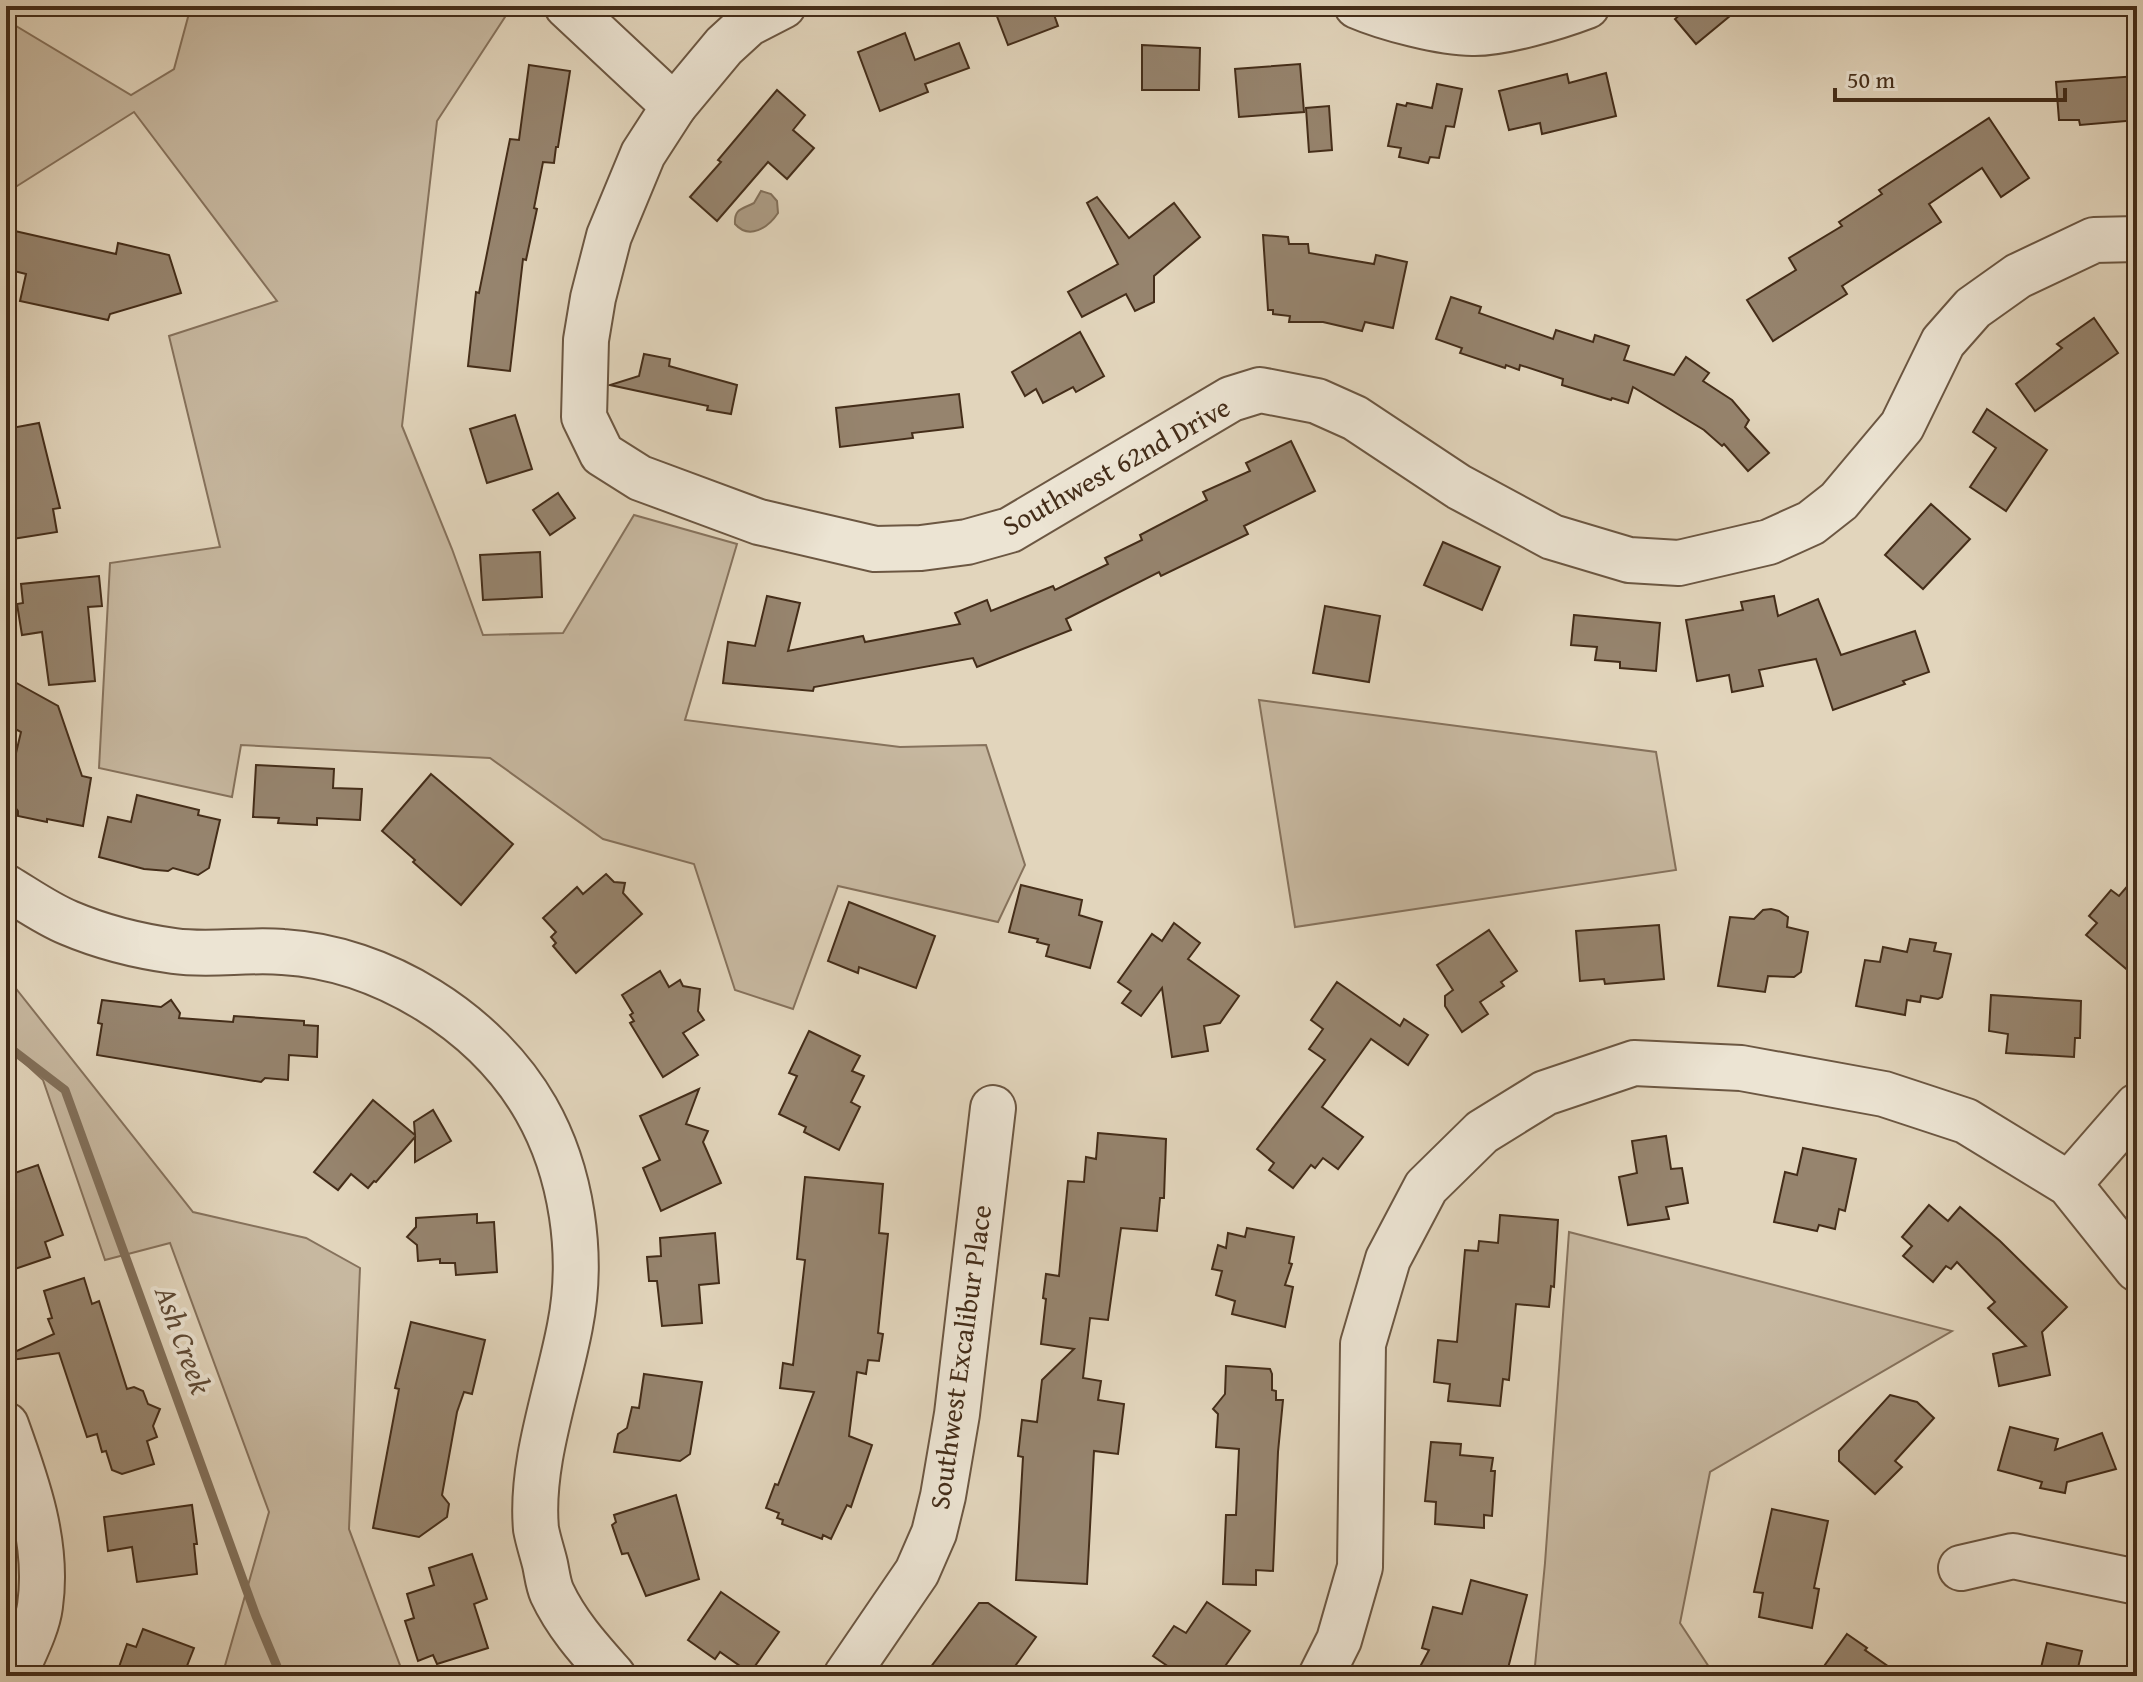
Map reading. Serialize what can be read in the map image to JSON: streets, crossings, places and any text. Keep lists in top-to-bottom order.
{
  "streets": {
    "street": ["Southwest 62nd Drive", "Southwest Excalibur Place"]
  },
  "water": ["Ash Creek"],
  "scale_bar": "50 m"
}
